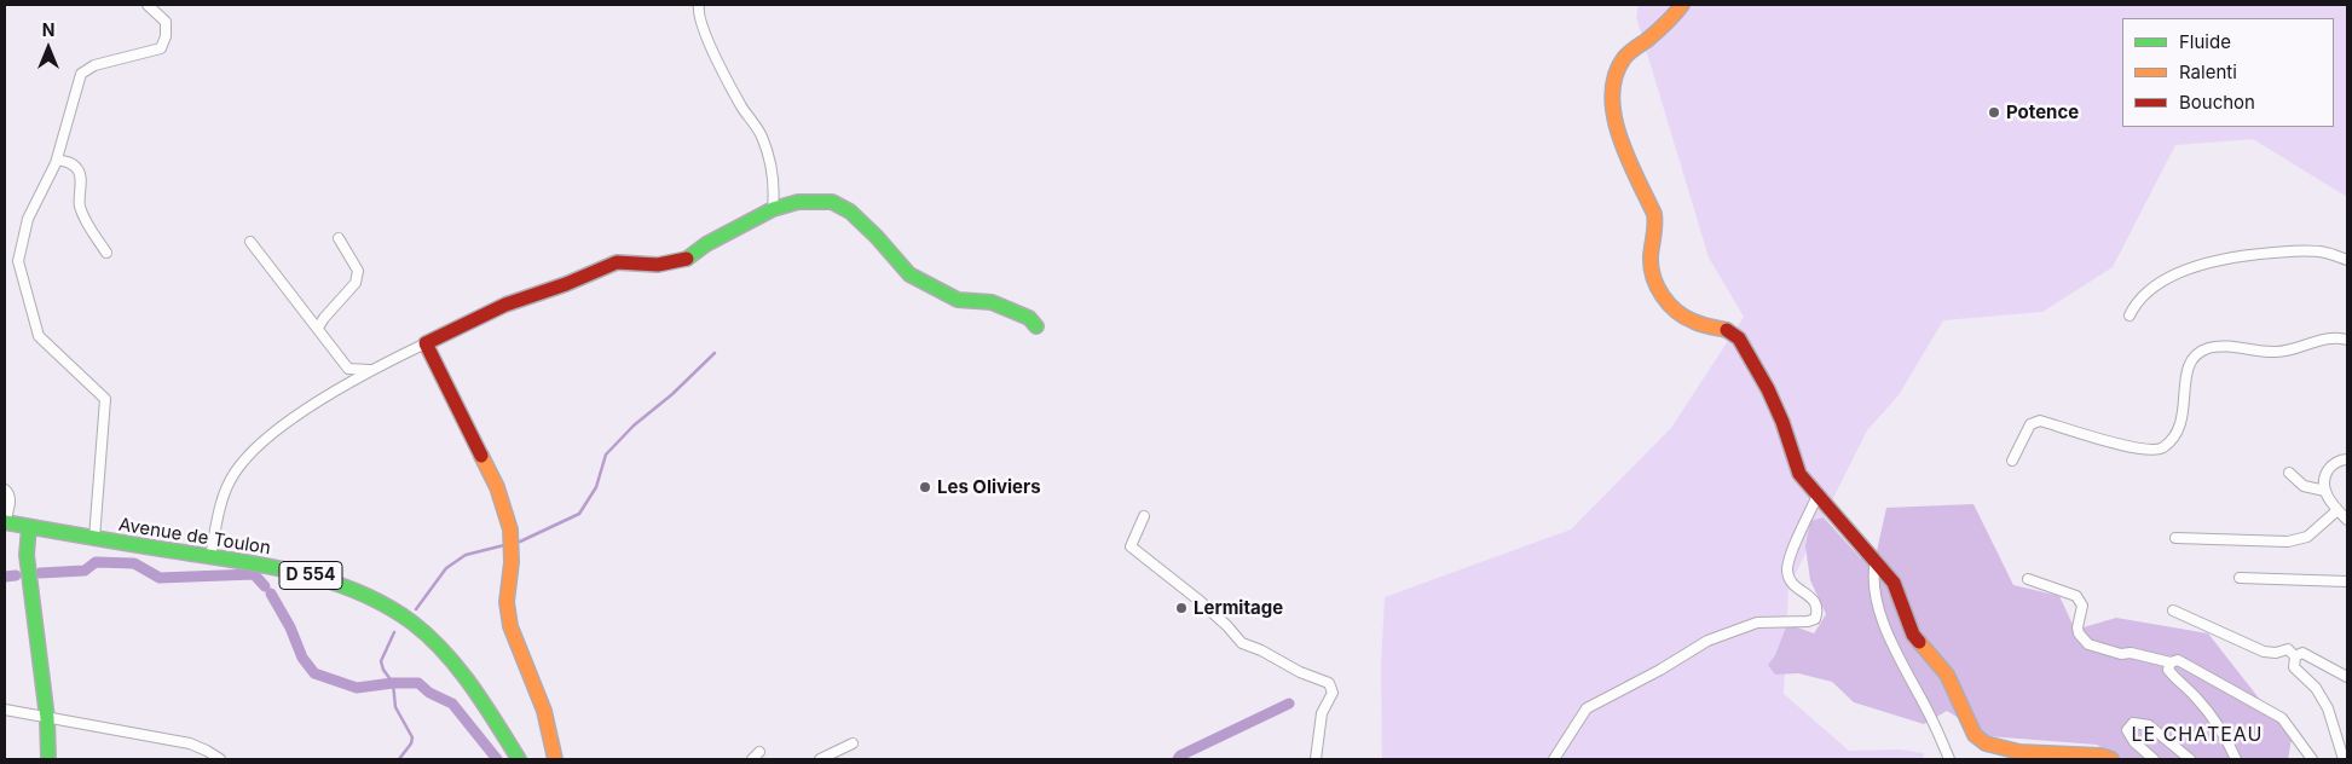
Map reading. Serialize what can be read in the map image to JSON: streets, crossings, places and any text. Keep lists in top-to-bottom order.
{
  "streets": {
    "street": ["Avenue de Toulon", "D 554"]
  },
  "districts": ["LE CHATEAU"],
  "places": ["Potence", "Les Oliviers", "Lermitage"],
  "legend": ["Fluide", "Ralenti", "Bouchon"],
  "north": "top"
}
